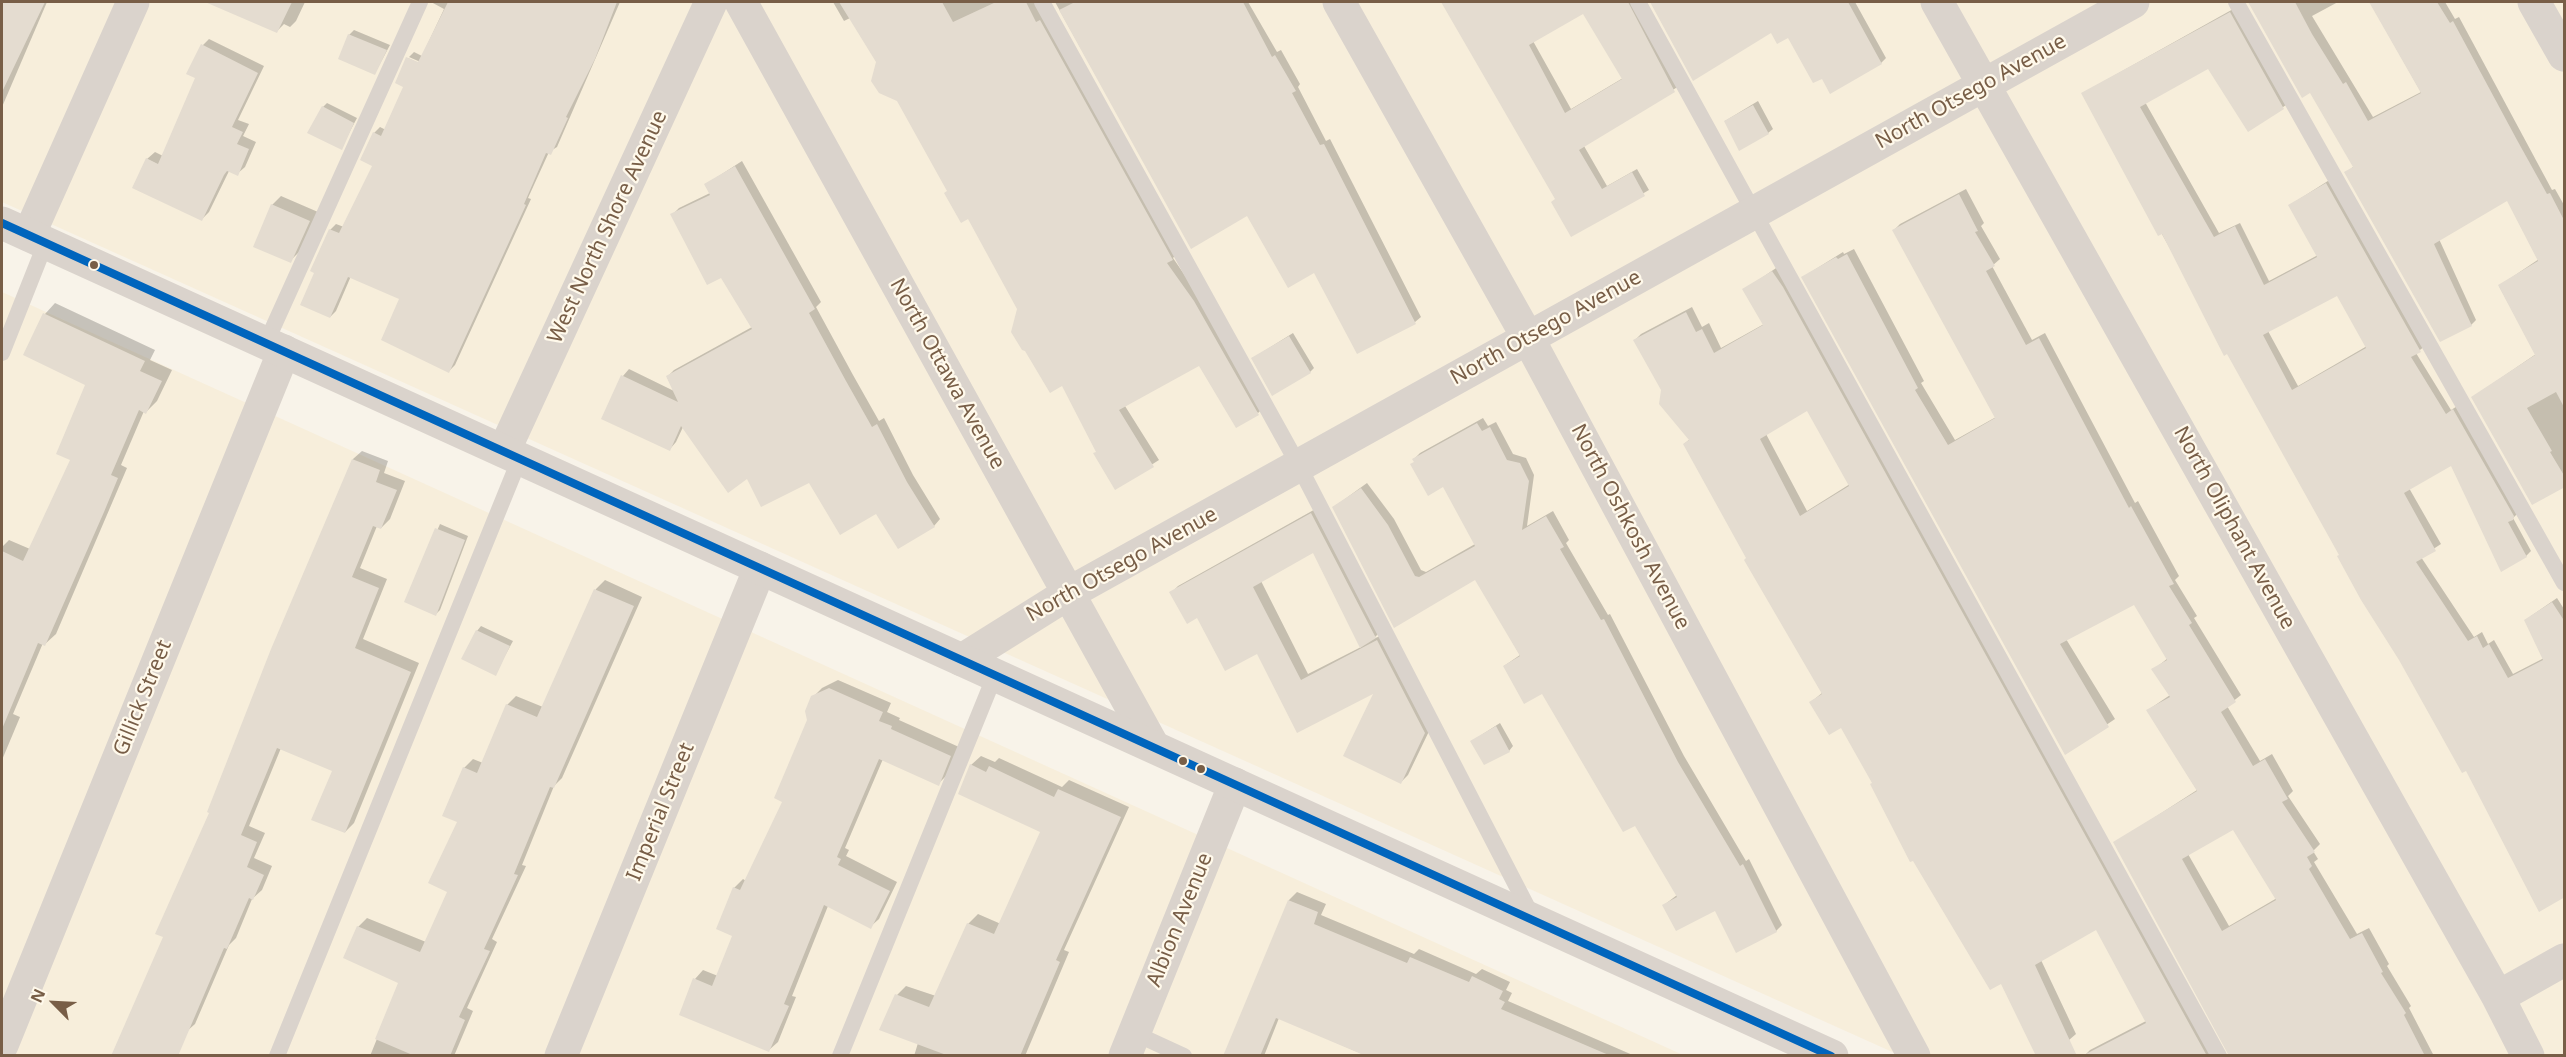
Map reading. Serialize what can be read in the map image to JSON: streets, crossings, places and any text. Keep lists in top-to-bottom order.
{
  "streets": {
    "street": [
      "North Otsego Avenue",
      "West North Shore Avenue",
      "North Ottawa Avenue",
      "North Oshkosh Avenue",
      "North Oliphant Avenue",
      "Gillick Street",
      "Imperial Street",
      "Albion Avenue"
    ]
  },
  "crossings": [
    ["North Otsego Avenue", "North Ottawa Avenue"],
    ["North Otsego Avenue", "North Oshkosh Avenue"],
    ["North Otsego Avenue", "North Oliphant Avenue"]
  ],
  "north": "top left"
}
